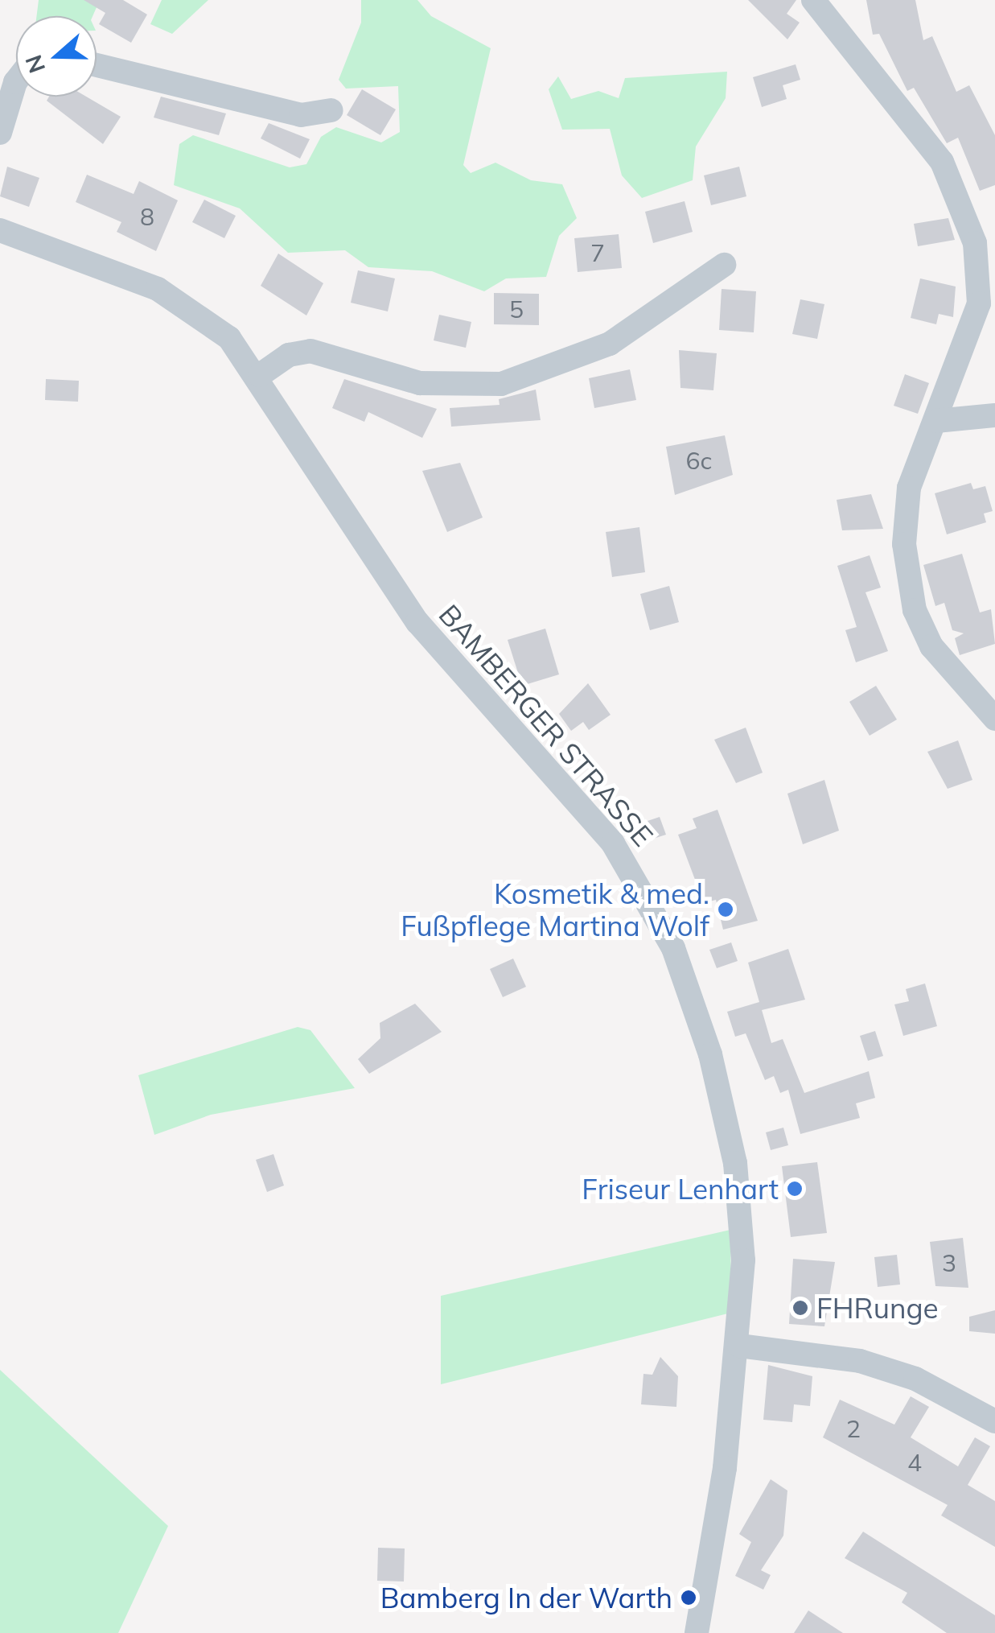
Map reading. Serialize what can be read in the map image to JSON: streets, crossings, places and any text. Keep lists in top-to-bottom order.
{
  "streets": {
    "street": ["BAMBERGER STRASSE"]
  },
  "places": [
    "Kosmetik & med. Fußpflege Martina Wolf",
    "Friseur Lenhart",
    "FHRunge",
    "Bamberg In der Warth"
  ],
  "house_numbers": [
    "8",
    "7",
    "5",
    "6c",
    "3",
    "2",
    "4"
  ],
  "north": "left"
}
